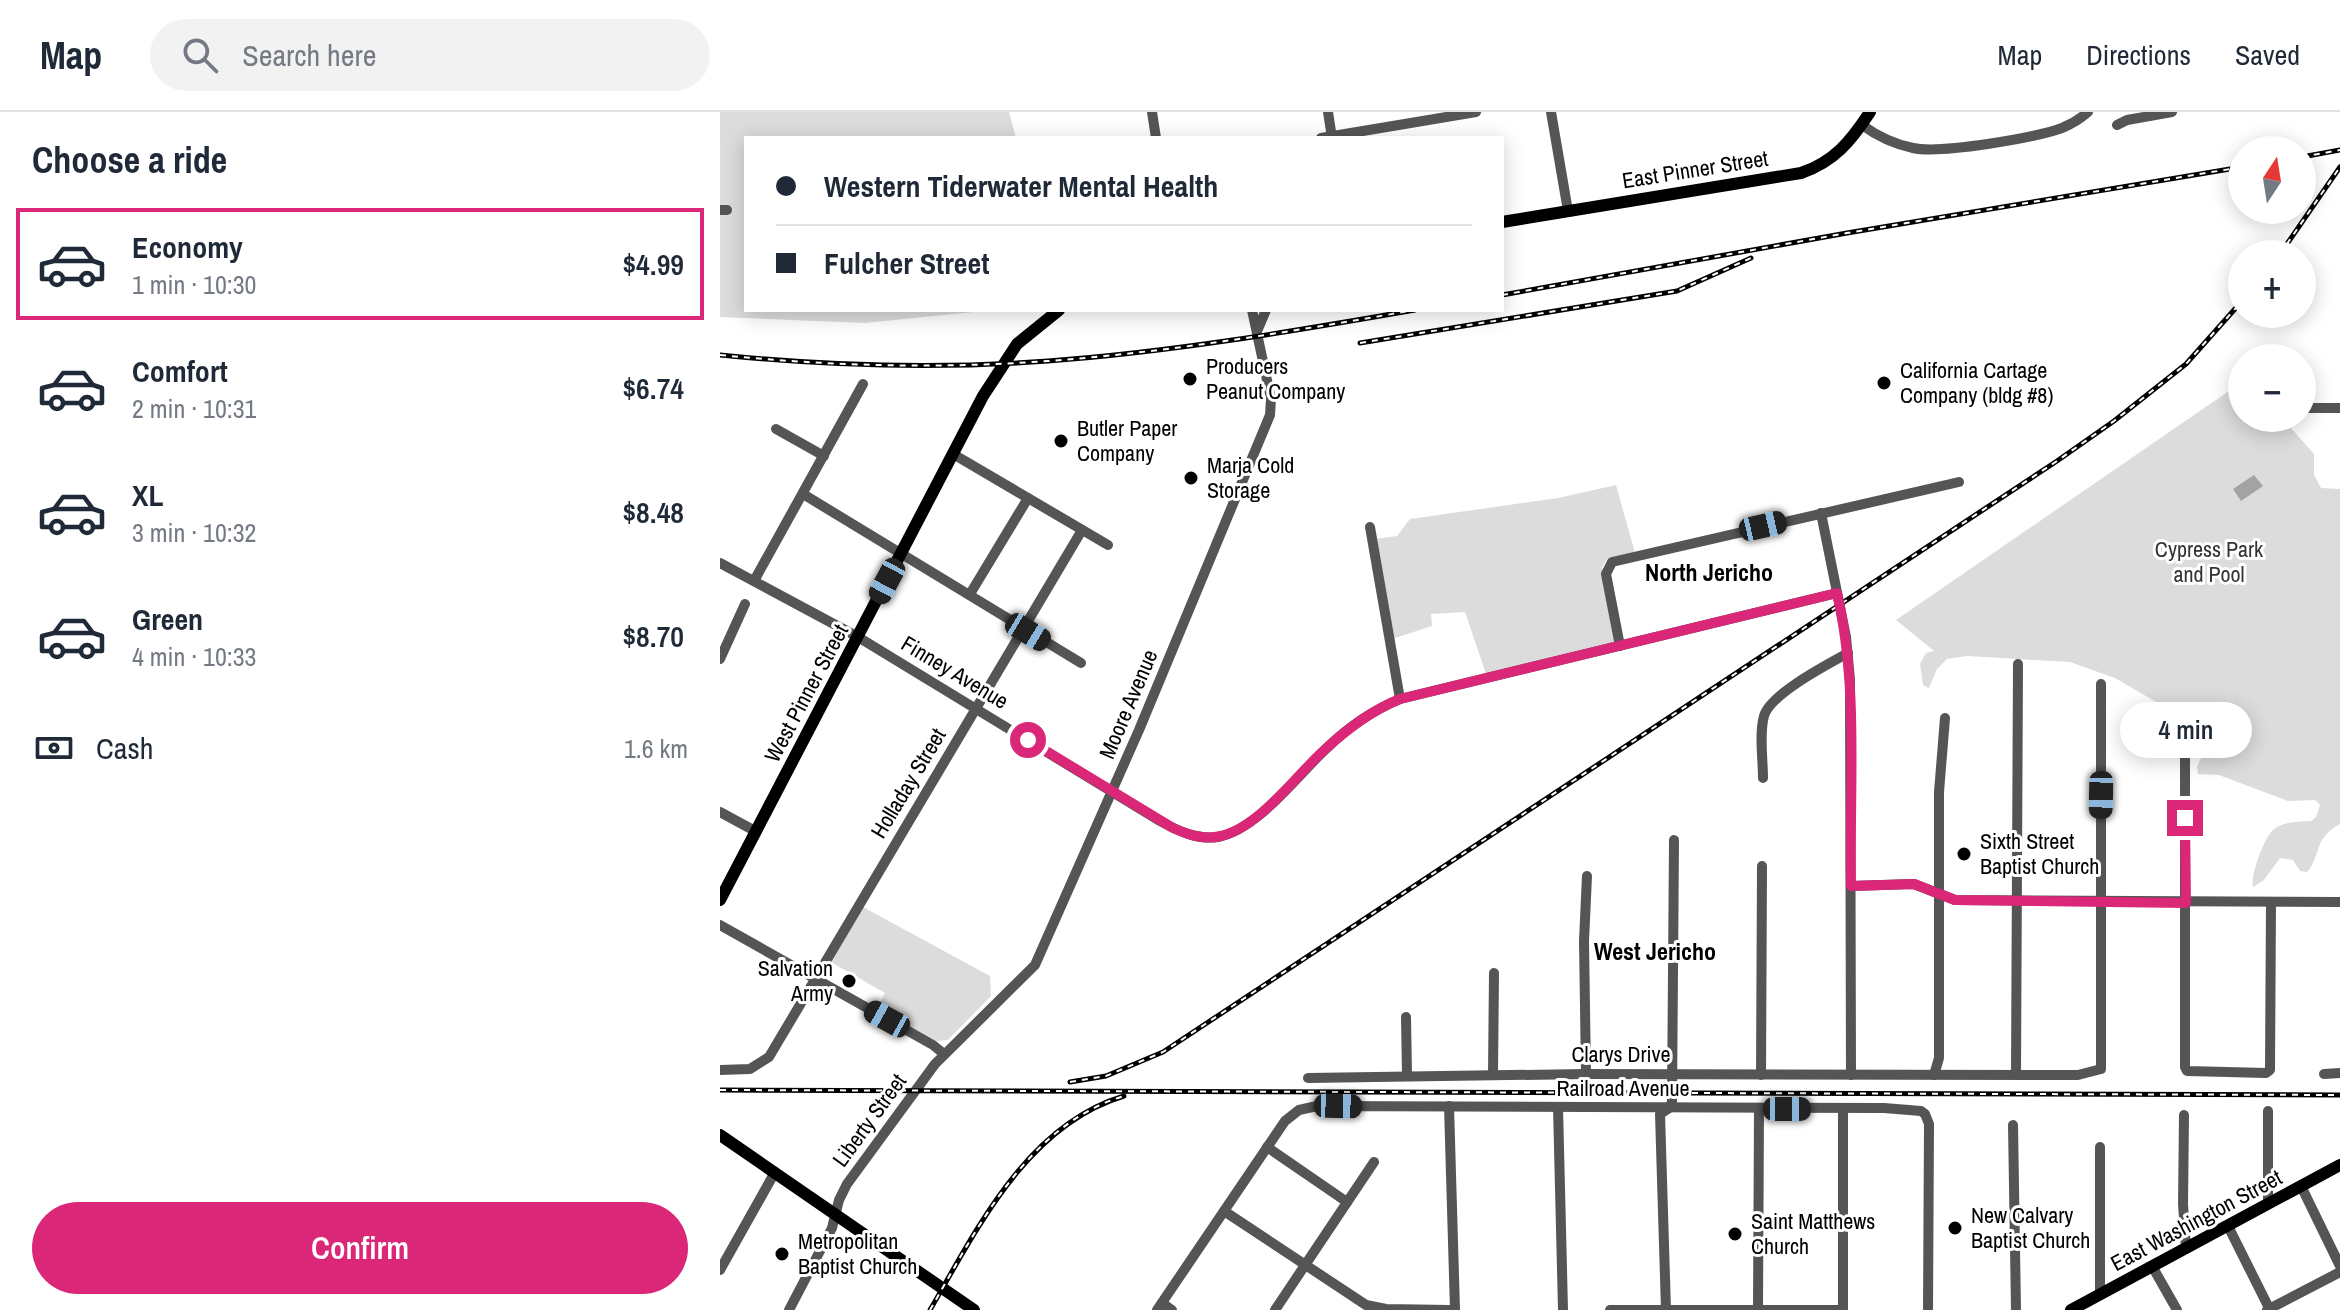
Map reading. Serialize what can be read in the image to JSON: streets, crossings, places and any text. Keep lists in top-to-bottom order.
{
  "streets": {
    "main road": ["East Pinner Street", "West Pinner Street", "East Washington Street"],
    "street": [
      "Finney Avenue",
      "Moore Avenue",
      "Holladay Street",
      "Clarys Drive",
      "Railroad Avenue",
      "Liberty Street"
    ]
  },
  "crossings": [
    ["Finney Avenue", "West Pinner Street"],
    ["Finney Avenue", "Moore Avenue"],
    ["Finney Avenue", "Holladay Street"],
    ["Moore Avenue", "Liberty Street"]
  ],
  "districts": ["North Jericho", "West Jericho"],
  "parks": ["Cypress Park and Pool"],
  "places": [
    "Producers Peanut Company",
    "California Cartage Company (bldg #8)",
    "Butler Paper Company",
    "Marja Cold Storage",
    "Sixth Street Baptist Church",
    "Salvation Army",
    "New Calvary Baptist Church",
    "Saint Matthews Church",
    "Metropolitan Baptist Church"
  ],
  "north": "top",
  "page": {
    "header": "Map",
    "search": "Search here",
    "nav": ["Map", "Directions", "Saved"],
    "heading": "Choose a ride",
    "map_buttons": ["+", "−"],
    "banner": ["Western Tiderwater Mental Health", "Fulcher Street"],
    "list": [
      {
        "name": "Economy",
        "note": "1 min · 10:30",
        "value": "$4.99"
      },
      {
        "name": "Comfort",
        "note": "2 min · 10:31",
        "value": "$6.74"
      },
      {
        "name": "XL",
        "note": "3 min · 10:32",
        "value": "$8.48"
      },
      {
        "name": "Green",
        "note": "4 min · 10:33",
        "value": "$8.70"
      }
    ],
    "bubble": "4 min",
    "pay": ["Cash", "1.6 km"],
    "buttons": "Confirm"
  }
}
